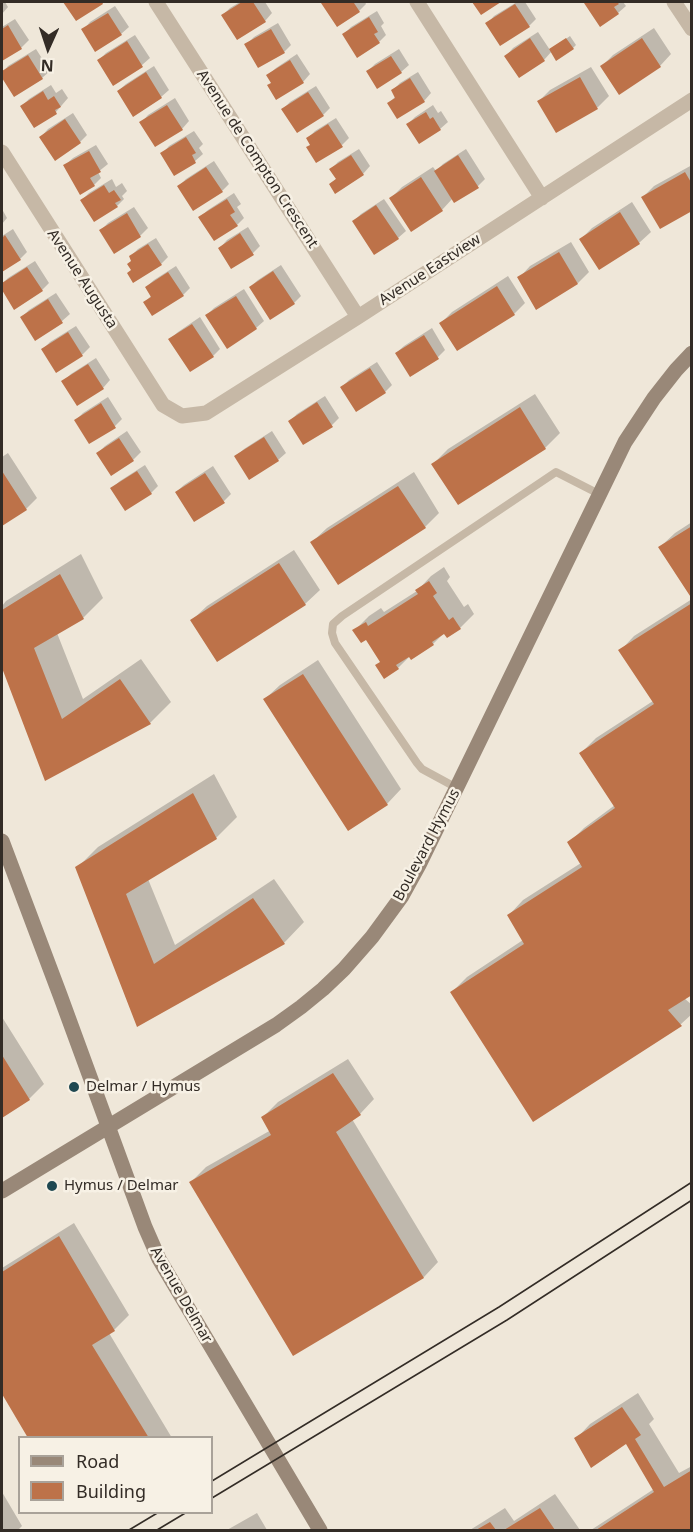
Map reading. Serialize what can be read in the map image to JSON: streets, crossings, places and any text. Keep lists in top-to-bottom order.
{
  "streets": {
    "street": [
      "Avenue de Compton Crescent",
      "Avenue Eastview",
      "Avenue Augusta",
      "Boulevard Hymus",
      "Avenue Delmar"
    ]
  },
  "crossings": [
    ["Avenue de Compton Crescent", "Avenue Eastview"],
    ["Avenue Eastview", "Avenue Augusta"],
    ["Boulevard Hymus", "Avenue Delmar"]
  ],
  "places": ["Delmar / Hymus", "Hymus / Delmar"],
  "legend": ["Road", "Building"],
  "north": "bottom"
}
